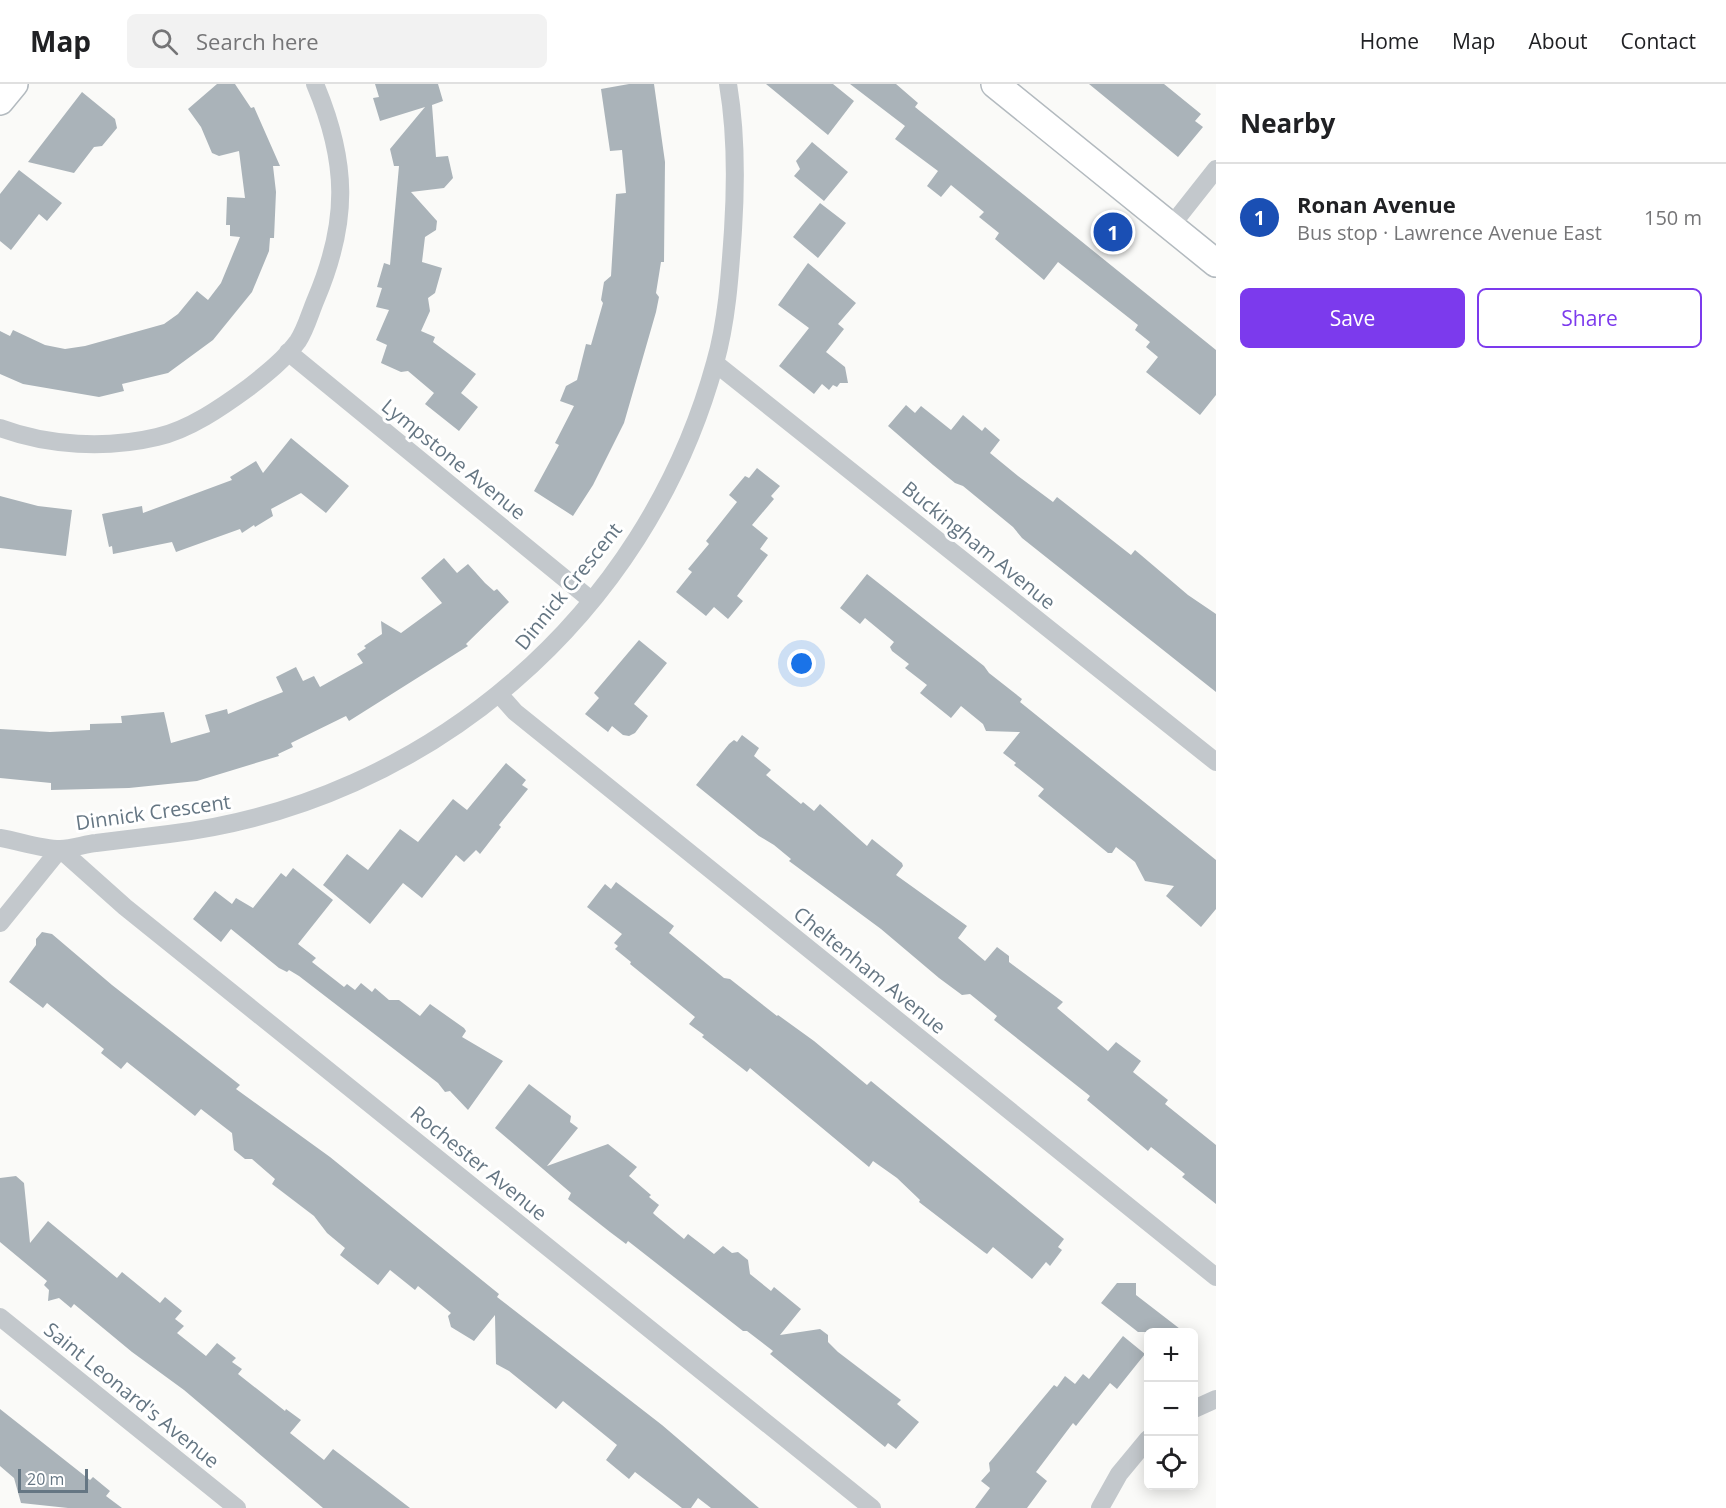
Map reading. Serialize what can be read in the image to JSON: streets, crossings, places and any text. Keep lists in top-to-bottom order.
{
  "streets": {
    "street": [
      "Lympstone Avenue",
      "Buckingham Avenue",
      "Dinnick Crescent",
      "Cheltenham Avenue",
      "Rochester Avenue",
      "Saint Leonard's Avenue"
    ]
  },
  "crossings": [
    ["Lympstone Avenue", "Dinnick Crescent"],
    ["Buckingham Avenue", "Dinnick Crescent"],
    ["Dinnick Crescent", "Cheltenham Avenue"],
    ["Dinnick Crescent", "Rochester Avenue"]
  ],
  "scale_bar": "20 m",
  "page": {
    "header": "Map",
    "search": "Search here",
    "nav": [
      "Home",
      "Map",
      "About",
      "Contact"
    ],
    "heading": "Nearby",
    "list": [
      {
        "mark": "1",
        "name": "Ronan Avenue",
        "note": "Bus stop · Lawrence Avenue East",
        "value": "150 m"
      }
    ],
    "pins": "1",
    "buttons": ["Save", "Share"],
    "map_buttons": ["+", "−"],
    "scale": "20 m"
  }
}
